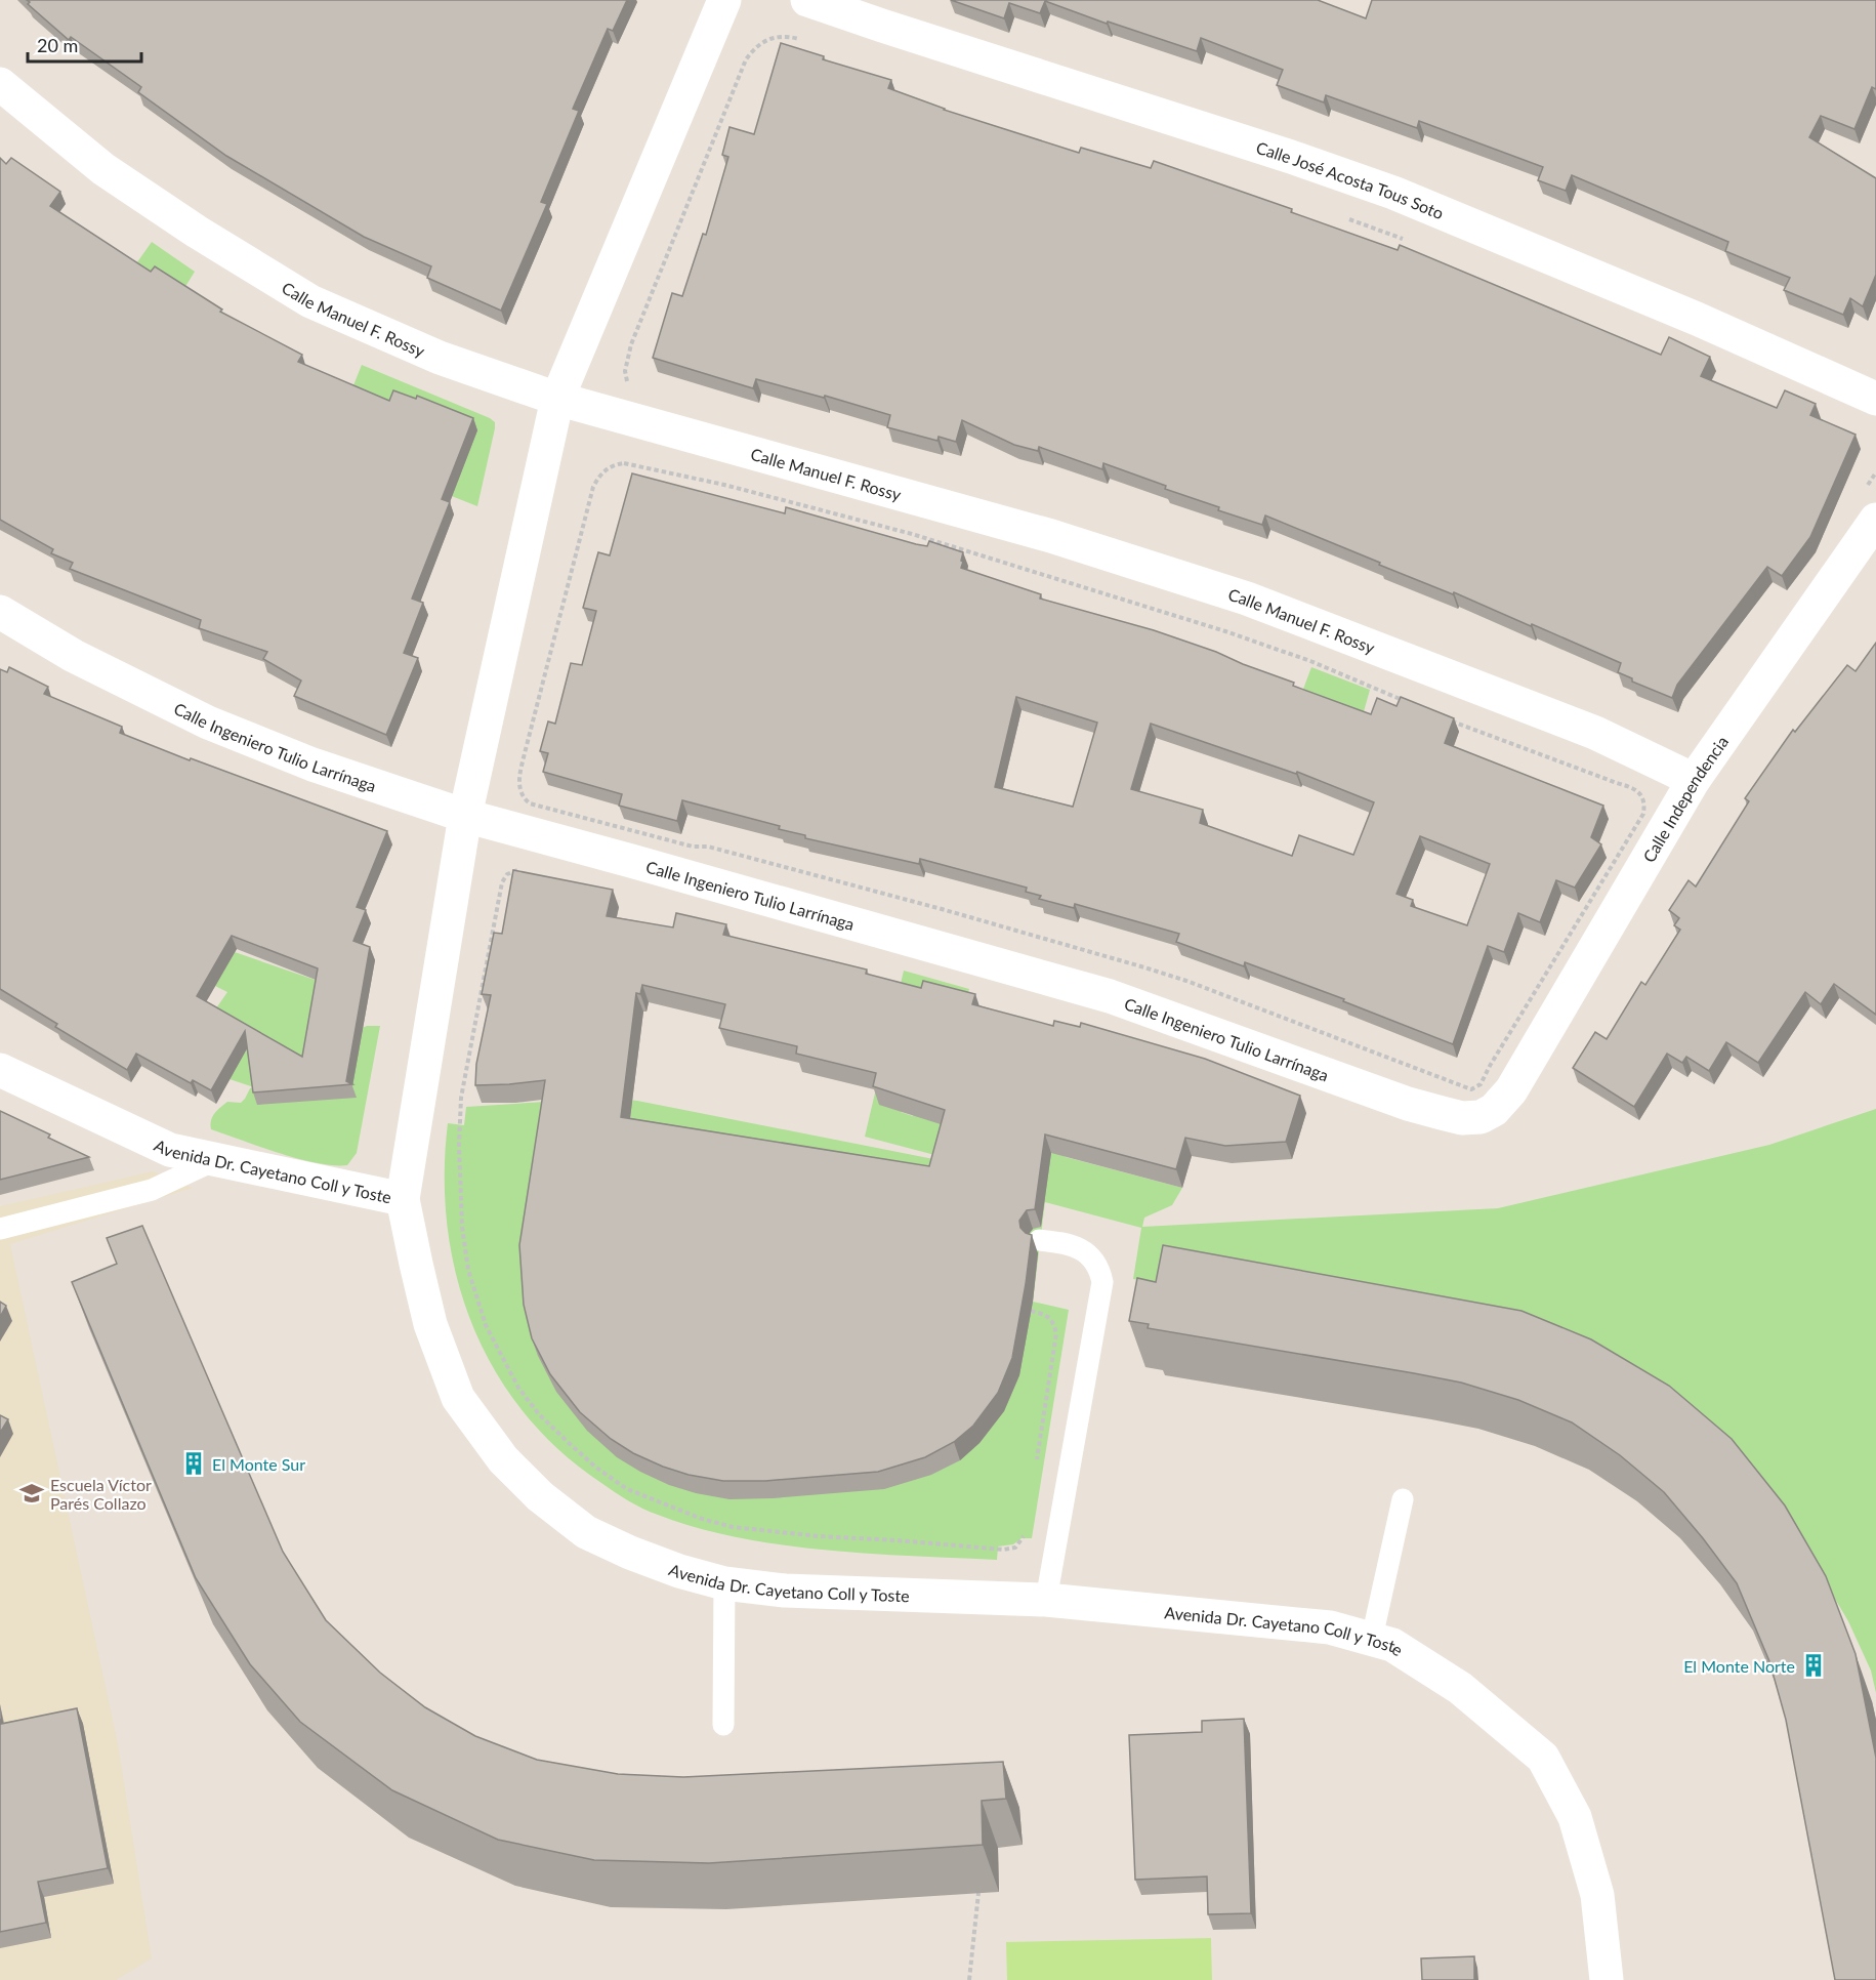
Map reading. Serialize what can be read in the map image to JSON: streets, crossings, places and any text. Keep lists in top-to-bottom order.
{
  "streets": {
    "street": [
      "Calle José Acosta Tous Soto",
      "Calle Manuel F. Rossy",
      "Calle Ingeniero Tulio Larrínaga",
      "Calle Independencia",
      "Avenida Dr. Cayetano Coll y Toste"
    ]
  },
  "crossings": [
    ["Calle Manuel F. Rossy", "Calle Independencia"],
    ["Calle Ingeniero Tulio Larrínaga", "Calle Independencia"]
  ],
  "places": {
    "building": ["El Monte Sur", "El Monte Norte"],
    "school or university": ["Escuela Víctor Parés Collazo"]
  },
  "scale_bar": "20 m"
}
